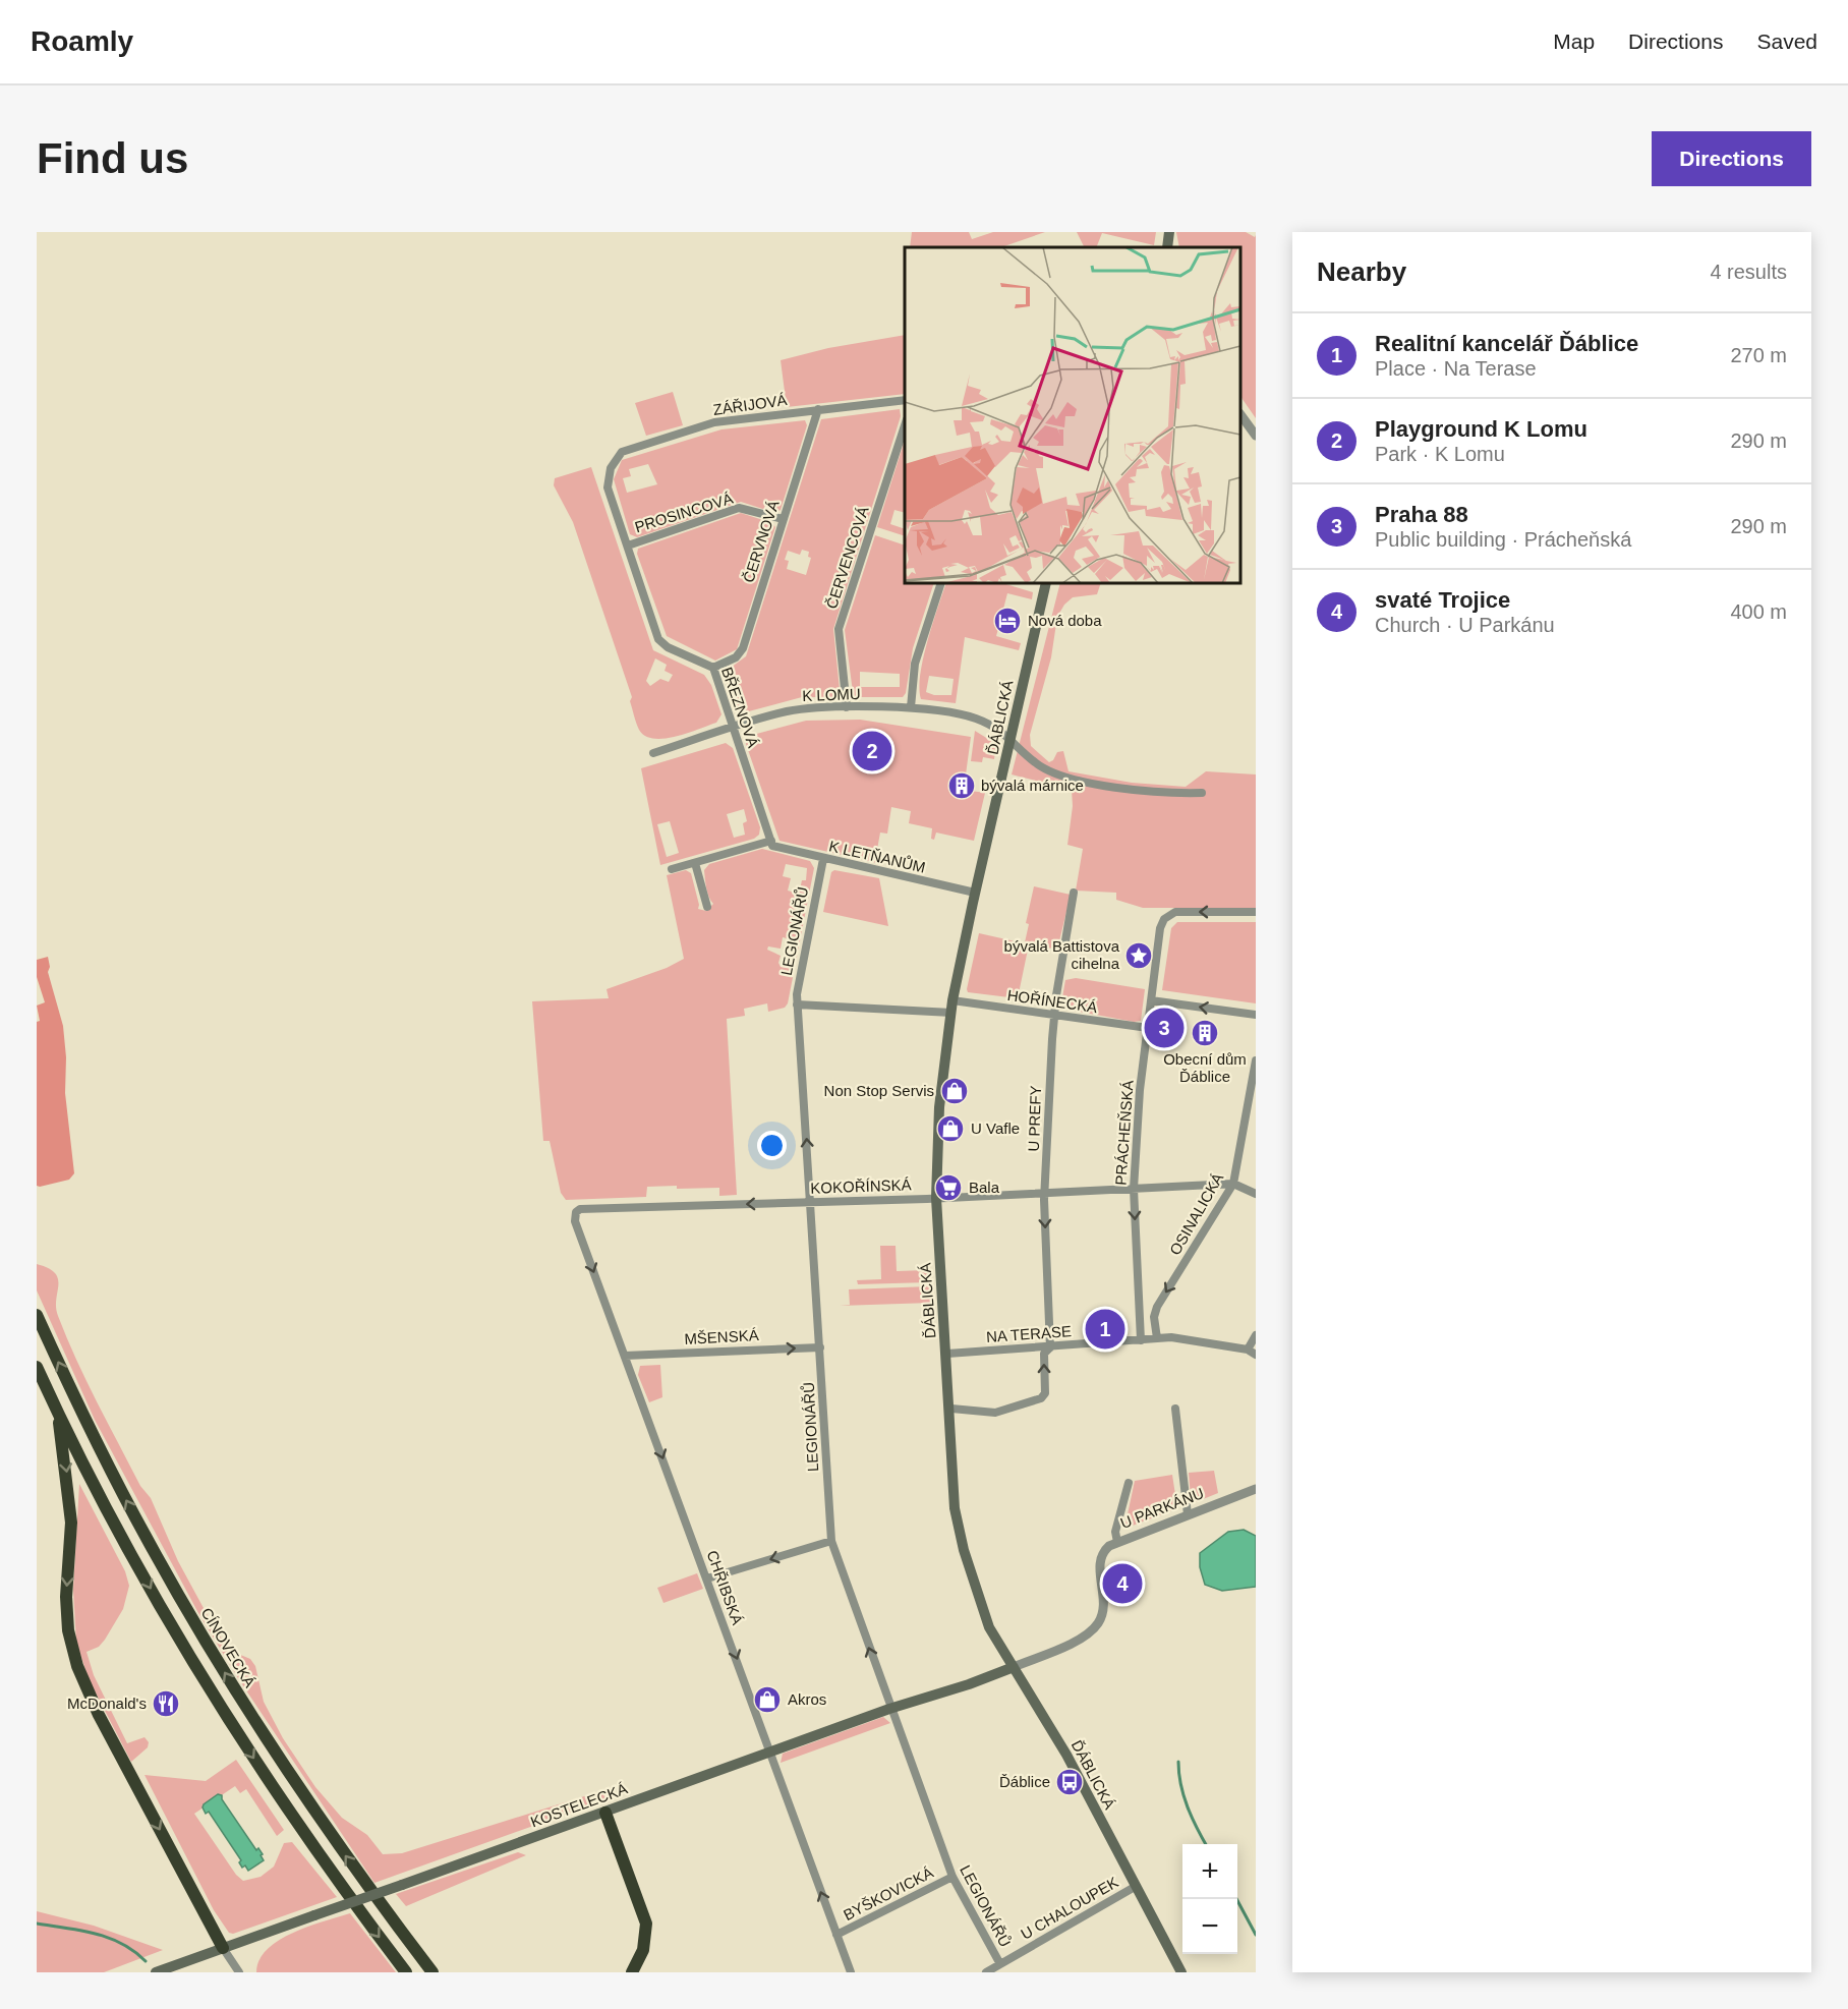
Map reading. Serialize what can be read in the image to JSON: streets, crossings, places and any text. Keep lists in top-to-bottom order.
{
  "streets": {
    "highway": ["CÍNOVECKÁ"],
    "main road": ["ĎÁBLICKÁ", "KOSTELECKÁ"],
    "street": [
      "ZÁŘIJOVÁ",
      "PROSINCOVÁ",
      "ČERVNOVÁ",
      "ČERVENCOVÁ",
      "K LOMU",
      "BŘEZNOVÁ",
      "K LETŇANŮM",
      "LEGIONÁŘŮ",
      "HOŘÍNECKÁ",
      "U PREFY",
      "PRÁCHEŇSKÁ",
      "KOKOŘÍNSKÁ",
      "OSINALICKÁ",
      "NA TERASE",
      "MŠENSKÁ",
      "U PARKÁNU",
      "CHŘIBSKÁ",
      "BYŠKOVICKÁ",
      "U CHALOUPEK"
    ]
  },
  "crossings": [
    ["ZÁŘIJOVÁ", "ČERVNOVÁ"],
    ["ZÁŘIJOVÁ", "BŘEZNOVÁ"],
    ["PROSINCOVÁ", "ČERVNOVÁ"],
    ["PROSINCOVÁ", "BŘEZNOVÁ"],
    ["ČERVNOVÁ", "BŘEZNOVÁ"],
    ["ČERVENCOVÁ", "K LOMU"],
    ["K LOMU", "BŘEZNOVÁ"],
    ["K LOMU", "ĎÁBLICKÁ"],
    ["BŘEZNOVÁ", "K LETŇANŮM"],
    ["ĎÁBLICKÁ", "K LETŇANŮM"],
    ["ĎÁBLICKÁ", "HOŘÍNECKÁ"],
    ["ĎÁBLICKÁ", "U PREFY"],
    ["ĎÁBLICKÁ", "KOKOŘÍNSKÁ"],
    ["ĎÁBLICKÁ", "NA TERASE"],
    ["ĎÁBLICKÁ", "U PARKÁNU"],
    ["ĎÁBLICKÁ", "KOSTELECKÁ"],
    ["ĎÁBLICKÁ", "U CHALOUPEK"],
    ["K LETŇANŮM", "LEGIONÁŘŮ"],
    ["LEGIONÁŘŮ", "HOŘÍNECKÁ"],
    ["LEGIONÁŘŮ", "KOKOŘÍNSKÁ"],
    ["LEGIONÁŘŮ", "MŠENSKÁ"],
    ["LEGIONÁŘŮ", "KOSTELECKÁ"],
    ["LEGIONÁŘŮ", "BYŠKOVICKÁ"],
    ["LEGIONÁŘŮ", "U CHALOUPEK"],
    ["HOŘÍNECKÁ", "U PREFY"],
    ["HOŘÍNECKÁ", "PRÁCHEŇSKÁ"],
    ["U PREFY", "KOKOŘÍNSKÁ"],
    ["U PREFY", "NA TERASE"],
    ["PRÁCHEŇSKÁ", "KOKOŘÍNSKÁ"],
    ["PRÁCHEŇSKÁ", "NA TERASE"],
    ["KOKOŘÍNSKÁ", "OSINALICKÁ"],
    ["KOKOŘÍNSKÁ", "CHŘIBSKÁ"],
    ["OSINALICKÁ", "NA TERASE"],
    ["MŠENSKÁ", "CHŘIBSKÁ"],
    ["U PARKÁNU", "KOSTELECKÁ"],
    ["CHŘIBSKÁ", "KOSTELECKÁ"],
    ["CHŘIBSKÁ", "BYŠKOVICKÁ"]
  ],
  "one_way": ["OSINALICKÁ", "MŠENSKÁ"],
  "places": {
    "hotel": ["Nová doba"],
    "building": ["bývalá márnice", "Obecní dům Ďáblice"],
    "place": ["bývalá Battistova cihelna"],
    "shop": ["Non Stop Servis", "U Vafle", "Akros"],
    "supermarket": ["Bala"],
    "restaurant": ["McDonald's"],
    "bus stop": ["Ďáblice"]
  },
  "page": {
    "header": "Roamly",
    "nav": ["Map", "Directions", "Saved"],
    "buttons": "Directions",
    "title": "Find us",
    "heading": ["Nearby", "4 results"],
    "list": [
      {
        "mark": "1",
        "name": "Realitní kancelář Ďáblice",
        "note": "Place · Na Terase",
        "value": "270 m"
      },
      {
        "mark": "2",
        "name": "Playground K Lomu",
        "note": "Park · K Lomu",
        "value": "290 m"
      },
      {
        "mark": "3",
        "name": "Praha 88",
        "note": "Public building · Prácheňská",
        "value": "290 m"
      },
      {
        "mark": "4",
        "name": "svaté Trojice",
        "note": "Church · U Parkánu",
        "value": "400 m"
      }
    ],
    "pins": [
      "2",
      "3",
      "1",
      "4"
    ],
    "map_buttons": ["+", "−"]
  }
}
